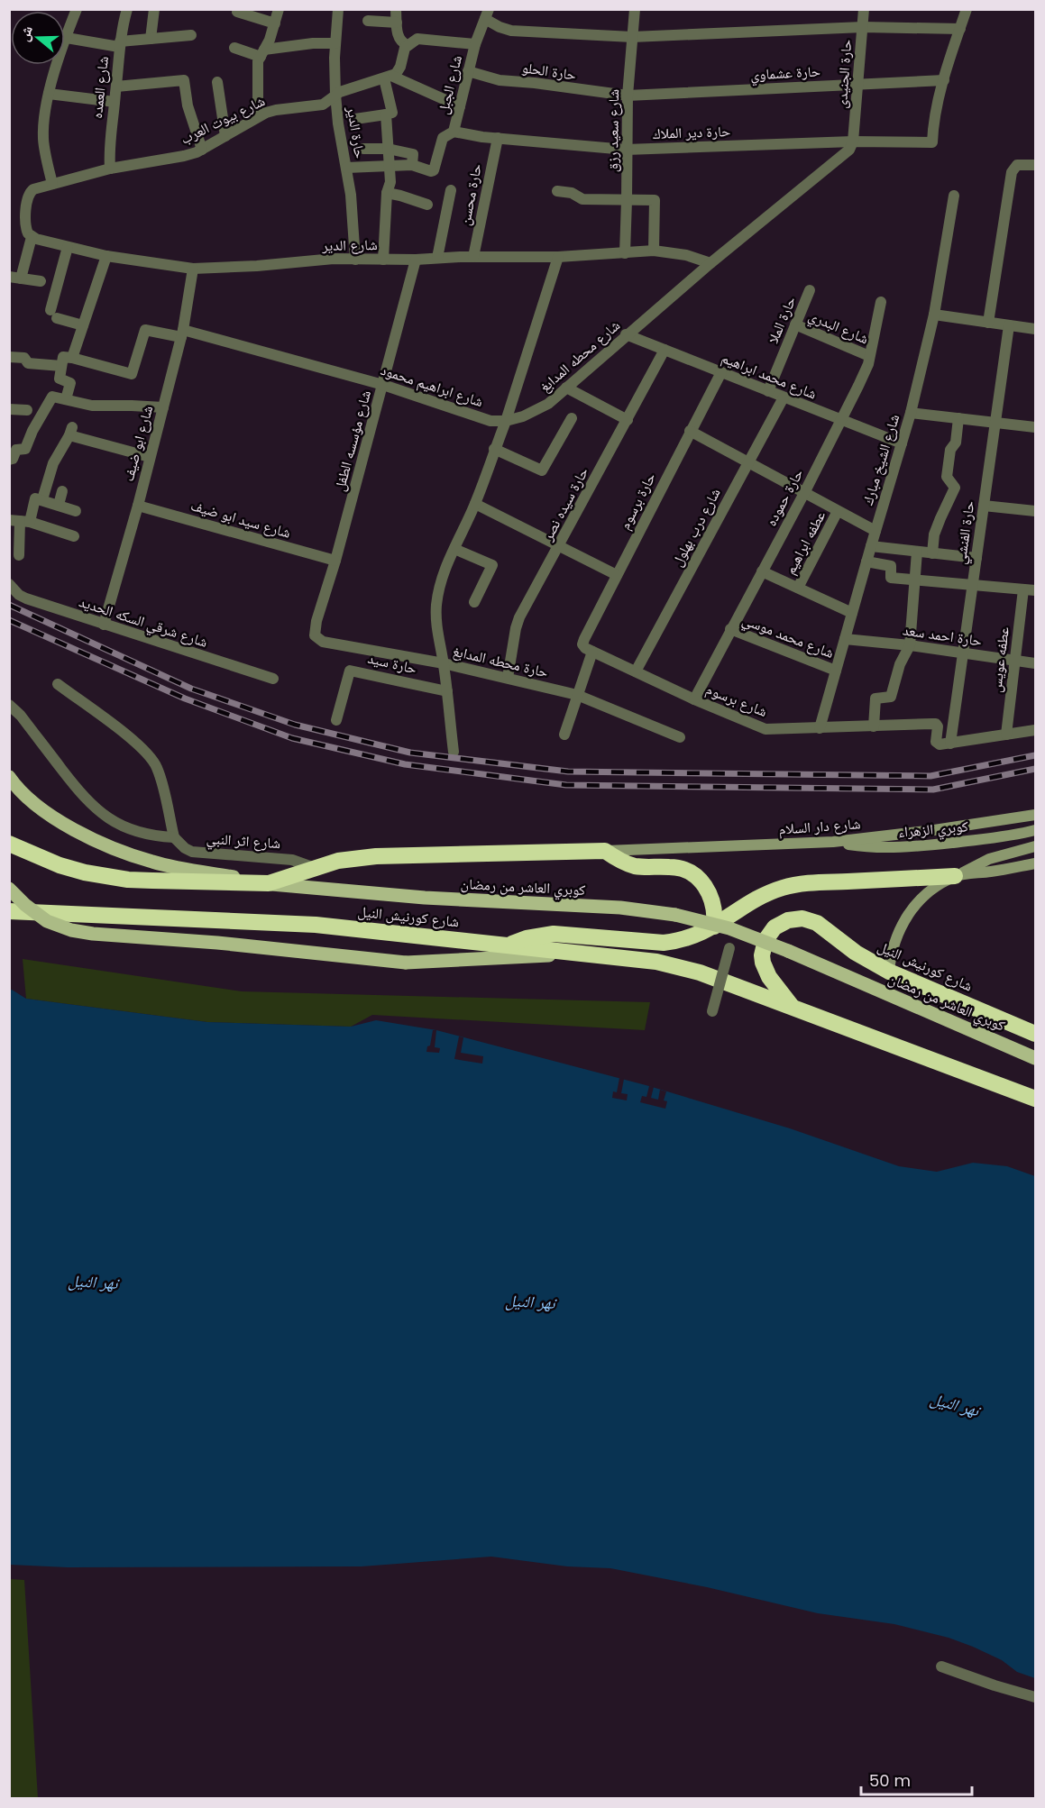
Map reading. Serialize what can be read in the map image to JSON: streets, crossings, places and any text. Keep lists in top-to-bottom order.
{
  "streets": {
    "highway": ["شارع كورنيش النيل"],
    "main road": ["شارع دار السلام", "كوبري الزهراء", "كوبري العاشر من رمضان"],
    "street": [
      "حارة الحلو",
      "حارة عشماوي",
      "حارة الجنيدى",
      "شارع الجبل",
      "شارع العمده",
      "شارع بيوت العرب",
      "شارع سعيد رزق",
      "حارة الدير",
      "حارة دير الملاك",
      "حارة محسن",
      "شارع الدير",
      "حارة الملا",
      "شارع البدري",
      "شارع محطه المدابغ",
      "شارع محمد ابراهيم",
      "شارع ابراهيم محمود",
      "شارع مؤسسه الطفل",
      "شارع ابو ضيف",
      "شارع الشيخ مبارك",
      "حارة حموده",
      "حارة برسوم",
      "حارة سيده نصر",
      "شارع سيد ابو ضيف",
      "شارع درب بهلول",
      "حارة الفنشي",
      "عطفه ابراهيم",
      "شارع شرقي السكه الحديد",
      "حارة احمد سعد",
      "شارع محمد موسي",
      "عطفه عويس",
      "حارة محطه المدابغ",
      "حارة سيد",
      "شارع برسوم",
      "شارع اثر النبي"
    ]
  },
  "crossings": [
    ["حارة الحلو", "حارة عشماوي"],
    ["حارة الحلو", "شارع الجبل"],
    ["حارة الحلو", "شارع سعيد رزق"],
    ["حارة عشماوي", "حارة الجنيدى"],
    ["حارة عشماوي", "شارع سعيد رزق"],
    ["حارة عشماوي", "حارة دير الملاك"],
    ["حارة الجنيدى", "حارة دير الملاك"],
    ["حارة الجنيدى", "شارع محطه المدابغ"],
    ["شارع الجبل", "حارة الدير"],
    ["شارع الجبل", "حارة دير الملاك"],
    ["شارع العمده", "شارع بيوت العرب"],
    ["شارع بيوت العرب", "حارة الدير"],
    ["شارع بيوت العرب", "شارع الدير"],
    ["شارع سعيد رزق", "حارة دير الملاك"],
    ["شارع سعيد رزق", "شارع الدير"],
    ["حارة الدير", "شارع الدير"],
    ["حارة دير الملاك", "حارة محسن"],
    ["حارة دير الملاك", "شارع محطه المدابغ"],
    ["حارة محسن", "شارع الدير"],
    ["شارع الدير", "شارع محطه المدابغ"],
    ["شارع الدير", "شارع مؤسسه الطفل"],
    ["شارع الدير", "شارع ابو ضيف"],
    ["حارة الملا", "شارع البدري"],
    ["حارة الملا", "شارع محمد ابراهيم"],
    ["شارع البدري", "حارة حموده"],
    ["شارع محطه المدابغ", "شارع محمد ابراهيم"],
    ["شارع محطه المدابغ", "شارع ابراهيم محمود"],
    ["شارع محمد ابراهيم", "شارع الشيخ مبارك"],
    ["شارع محمد ابراهيم", "حارة حموده"],
    ["شارع محمد ابراهيم", "حارة برسوم"],
    ["شارع محمد ابراهيم", "حارة سيده نصر"],
    ["شارع محمد ابراهيم", "شارع درب بهلول"],
    ["شارع ابراهيم محمود", "شارع مؤسسه الطفل"],
    ["شارع ابراهيم محمود", "شارع ابو ضيف"],
    ["شارع مؤسسه الطفل", "شارع سيد ابو ضيف"],
    ["شارع مؤسسه الطفل", "حارة محطه المدابغ"],
    ["شارع ابو ضيف", "شارع سيد ابو ضيف"],
    ["شارع ابو ضيف", "شارع شرقي السكه الحديد"],
    ["شارع الشيخ مبارك", "حارة احمد سعد"],
    ["شارع الشيخ مبارك", "شارع محمد موسي"],
    ["شارع الشيخ مبارك", "شارع برسوم"],
    ["حارة حموده", "شارع محمد موسي"],
    ["حارة حموده", "شارع برسوم"],
    ["حارة برسوم", "حارة محطه المدابغ"],
    ["حارة برسوم", "شارع برسوم"],
    ["حارة سيده نصر", "حارة محطه المدابغ"],
    ["شارع درب بهلول", "شارع برسوم"],
    ["حارة الفنشي", "حارة احمد سعد"],
    ["حارة الفنشي", "شارع برسوم"],
    ["حارة احمد سعد", "عطفه عويس"],
    ["شارع دار السلام", "كوبري الزهراء"]
  ],
  "water": ["نهر النيل"],
  "scale_bar": "50 m",
  "north": "left"
}
